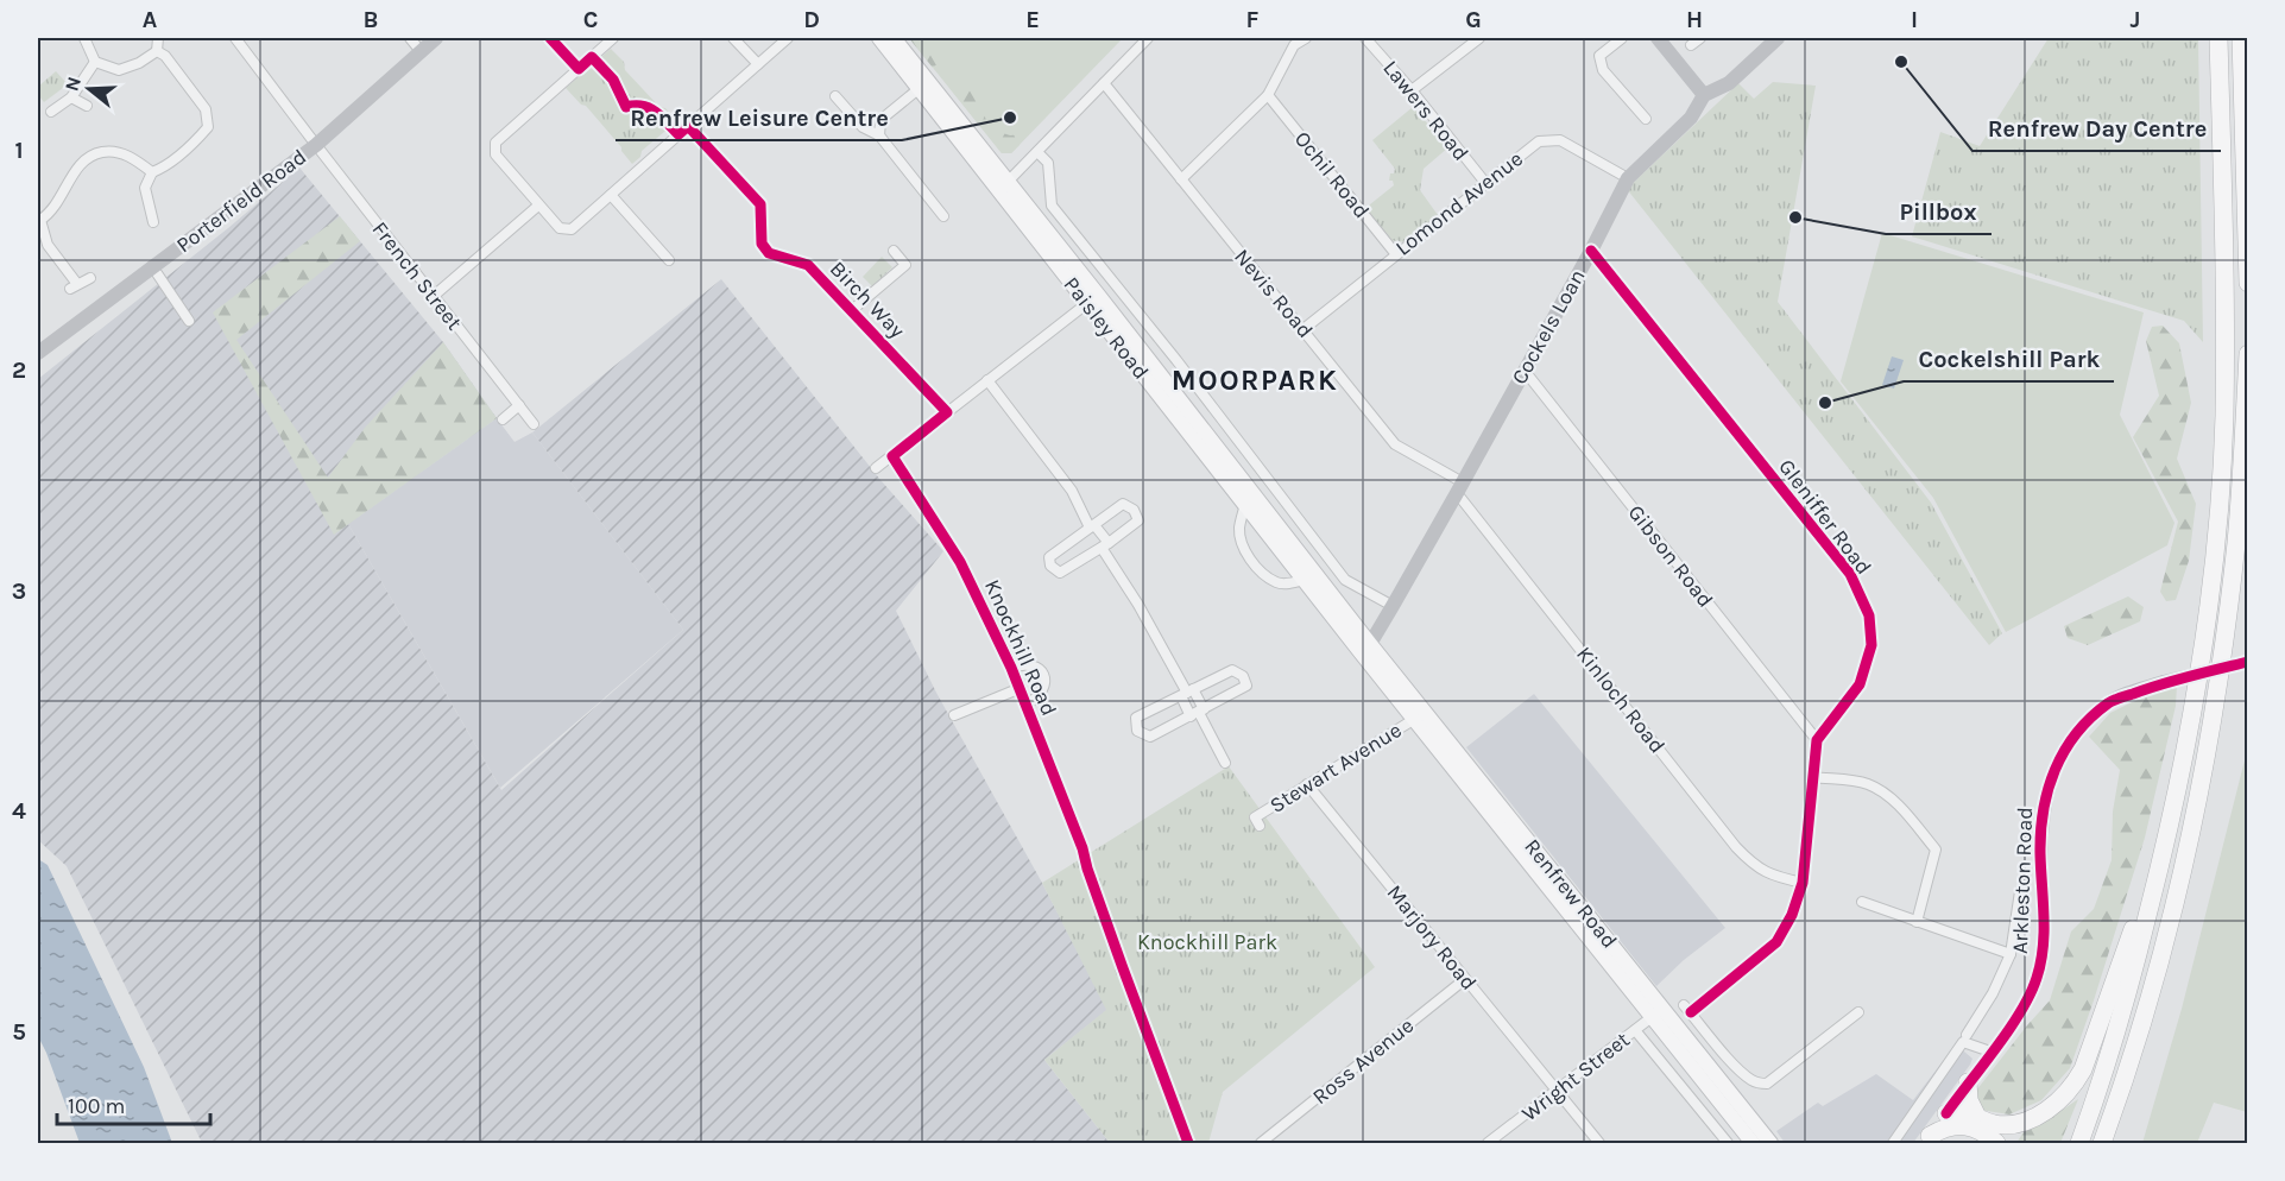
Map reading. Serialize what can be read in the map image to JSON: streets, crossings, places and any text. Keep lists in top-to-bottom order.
{
  "streets": {
    "main road": ["Paisley Road", "Arkleston Road", "Renfrew Road"],
    "street": [
      "Lawers Road",
      "Ochil Road",
      "Porterfield Road",
      "Lomond Avenue",
      "French Street",
      "Nevis Road",
      "Birch Way",
      "Cockels Loan",
      "Gleniffer Road",
      "Gibson Road",
      "Knockhill Road",
      "Kinloch Road",
      "Stewart Avenue",
      "Marjory Road",
      "Ross Avenue",
      "Wright Street"
    ]
  },
  "crossings": [
    ["Lawers Road", "Lomond Avenue"],
    ["Ochil Road", "Lomond Avenue"],
    ["Porterfield Road", "French Street"],
    ["Lomond Avenue", "Nevis Road"],
    ["Lomond Avenue", "Cockels Loan"],
    ["Nevis Road", "Cockels Loan"],
    ["Nevis Road", "Kinloch Road"],
    ["Cockels Loan", "Paisley Road"],
    ["Cockels Loan", "Gleniffer Road"],
    ["Cockels Loan", "Gibson Road"],
    ["Cockels Loan", "Kinloch Road"],
    ["Cockels Loan", "Renfrew Road"],
    ["Paisley Road", "Renfrew Road"],
    ["Gleniffer Road", "Gibson Road"],
    ["Stewart Avenue", "Renfrew Road"],
    ["Stewart Avenue", "Marjory Road"],
    ["Renfrew Road", "Wright Street"],
    ["Marjory Road", "Ross Avenue"],
    ["Marjory Road", "Wright Street"]
  ],
  "districts": ["MOORPARK"],
  "parks": ["Knockhill Park"],
  "places": [
    "Renfrew Day Centre",
    "Renfrew Leisure Centre",
    "Pillbox",
    "Cockelshill Park"
  ],
  "scale_bar": "100 m",
  "north": "left",
  "grid": {
    "columns": [
      "A",
      "B",
      "C",
      "D",
      "E",
      "F",
      "G",
      "H",
      "I",
      "J"
    ],
    "rows": [
      "1",
      "2",
      "3",
      "4",
      "5"
    ]
  }
}
